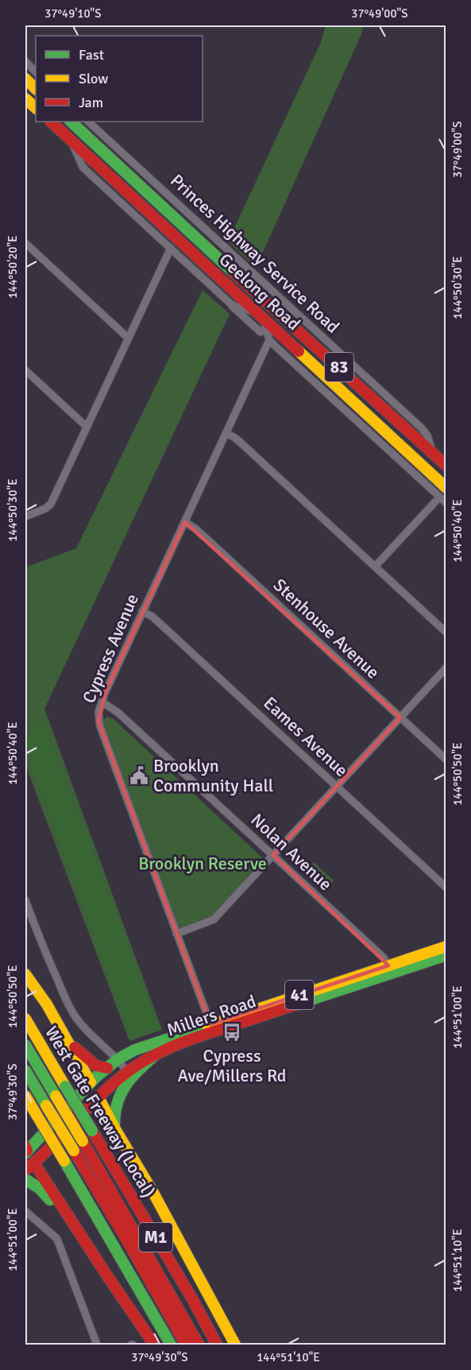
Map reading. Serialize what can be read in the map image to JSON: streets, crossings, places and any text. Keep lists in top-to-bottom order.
{
  "streets": {
    "main road": [
      "Geelong Road",
      "83",
      "41",
      "Millers Road",
      "West Gate Freeway (Local)",
      "M1"
    ],
    "street": [
      "Princes Highway Service Road",
      "Stenhouse Avenue",
      "Cypress Avenue",
      "Eames Avenue",
      "Nolan Avenue"
    ]
  },
  "crossings": [
    ["Princes Highway Service Road", "Geelong Road"],
    ["Stenhouse Avenue", "Cypress Avenue"],
    ["Cypress Avenue", "Eames Avenue"],
    ["Cypress Avenue", "Nolan Avenue"],
    ["Cypress Avenue", "Millers Road"],
    ["Nolan Avenue", "Millers Road"]
  ],
  "parks": ["Brooklyn Reserve"],
  "places": {
    "public building": ["Brooklyn Community Hall"],
    "bus stop": ["Cypress Ave/Millers Rd"]
  },
  "legend": ["Fast", "Slow", "Jam"],
  "coordinates": [
    "37°49'10\"S",
    "37°49'00\"S",
    "144°50'20\"E",
    "144°50'30\"E",
    "144°50'40\"E",
    "144°50'50\"E",
    "144°51'00\"E",
    "37°49'30\"S",
    "144°51'10\"E"
  ]
}
